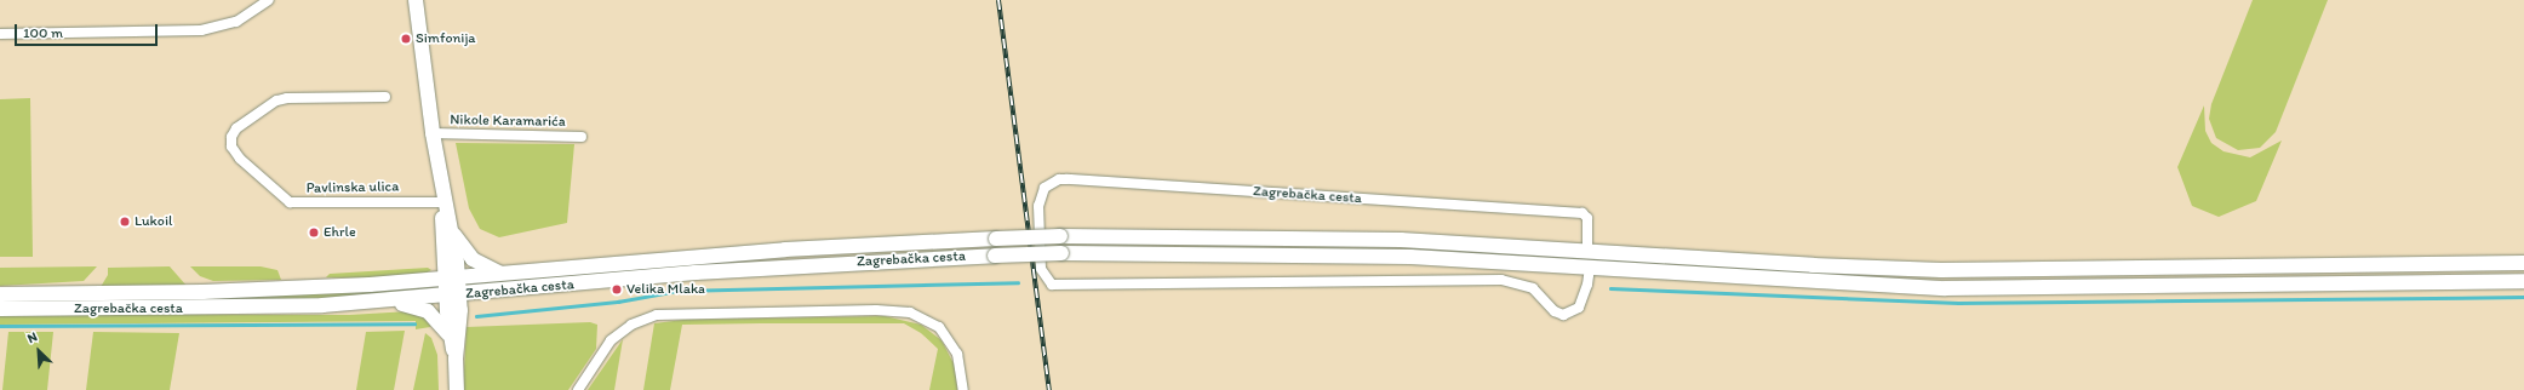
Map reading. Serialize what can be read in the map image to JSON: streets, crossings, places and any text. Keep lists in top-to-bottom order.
{
  "streets": {
    "main road": ["Zagrebačka cesta"],
    "street": ["Nikole Karamarića", "Pavlinska ulica"]
  },
  "places": [
    "Simfonija",
    "Lukoil",
    "Ehrle",
    "Velika Mlaka"
  ],
  "scale_bar": "100 m",
  "north": "top left"
}
